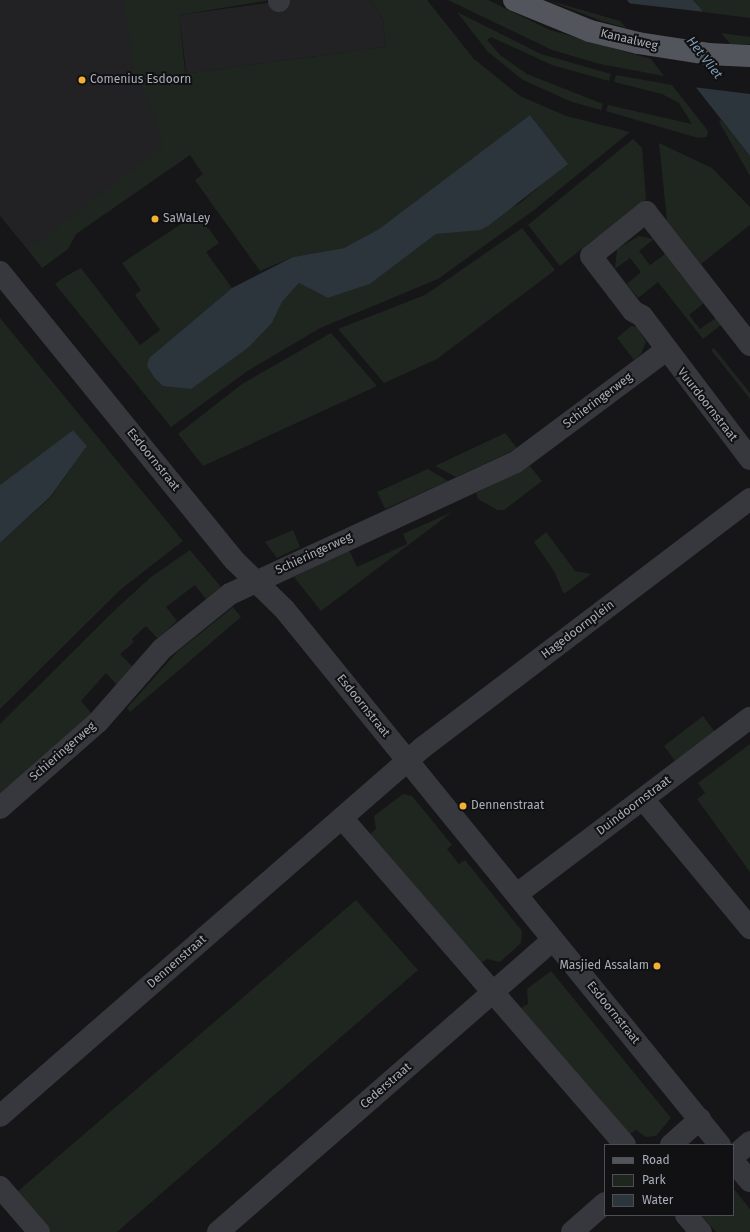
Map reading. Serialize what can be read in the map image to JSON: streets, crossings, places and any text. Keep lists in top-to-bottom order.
{
  "streets": {
    "main road": ["Kanaalweg"],
    "street": [
      "Schieringerweg",
      "Vuurdoornstraat",
      "Esdoornstraat",
      "Hagedoornplein",
      "Duindoornstraat",
      "Dennenstraat",
      "Cederstraat"
    ]
  },
  "crossings": [
    ["Schieringerweg", "Vuurdoornstraat"],
    ["Schieringerweg", "Esdoornstraat"],
    ["Esdoornstraat", "Hagedoornplein"],
    ["Esdoornstraat", "Duindoornstraat"],
    ["Esdoornstraat", "Dennenstraat"],
    ["Esdoornstraat", "Cederstraat"],
    ["Hagedoornplein", "Dennenstraat"]
  ],
  "water": ["Het Vliet"],
  "places": [
    "Comenius Esdoorn",
    "SaWaLey",
    "Dennenstraat",
    "Masjied Assalam"
  ],
  "legend": ["Road", "Park", "Water"]
}
